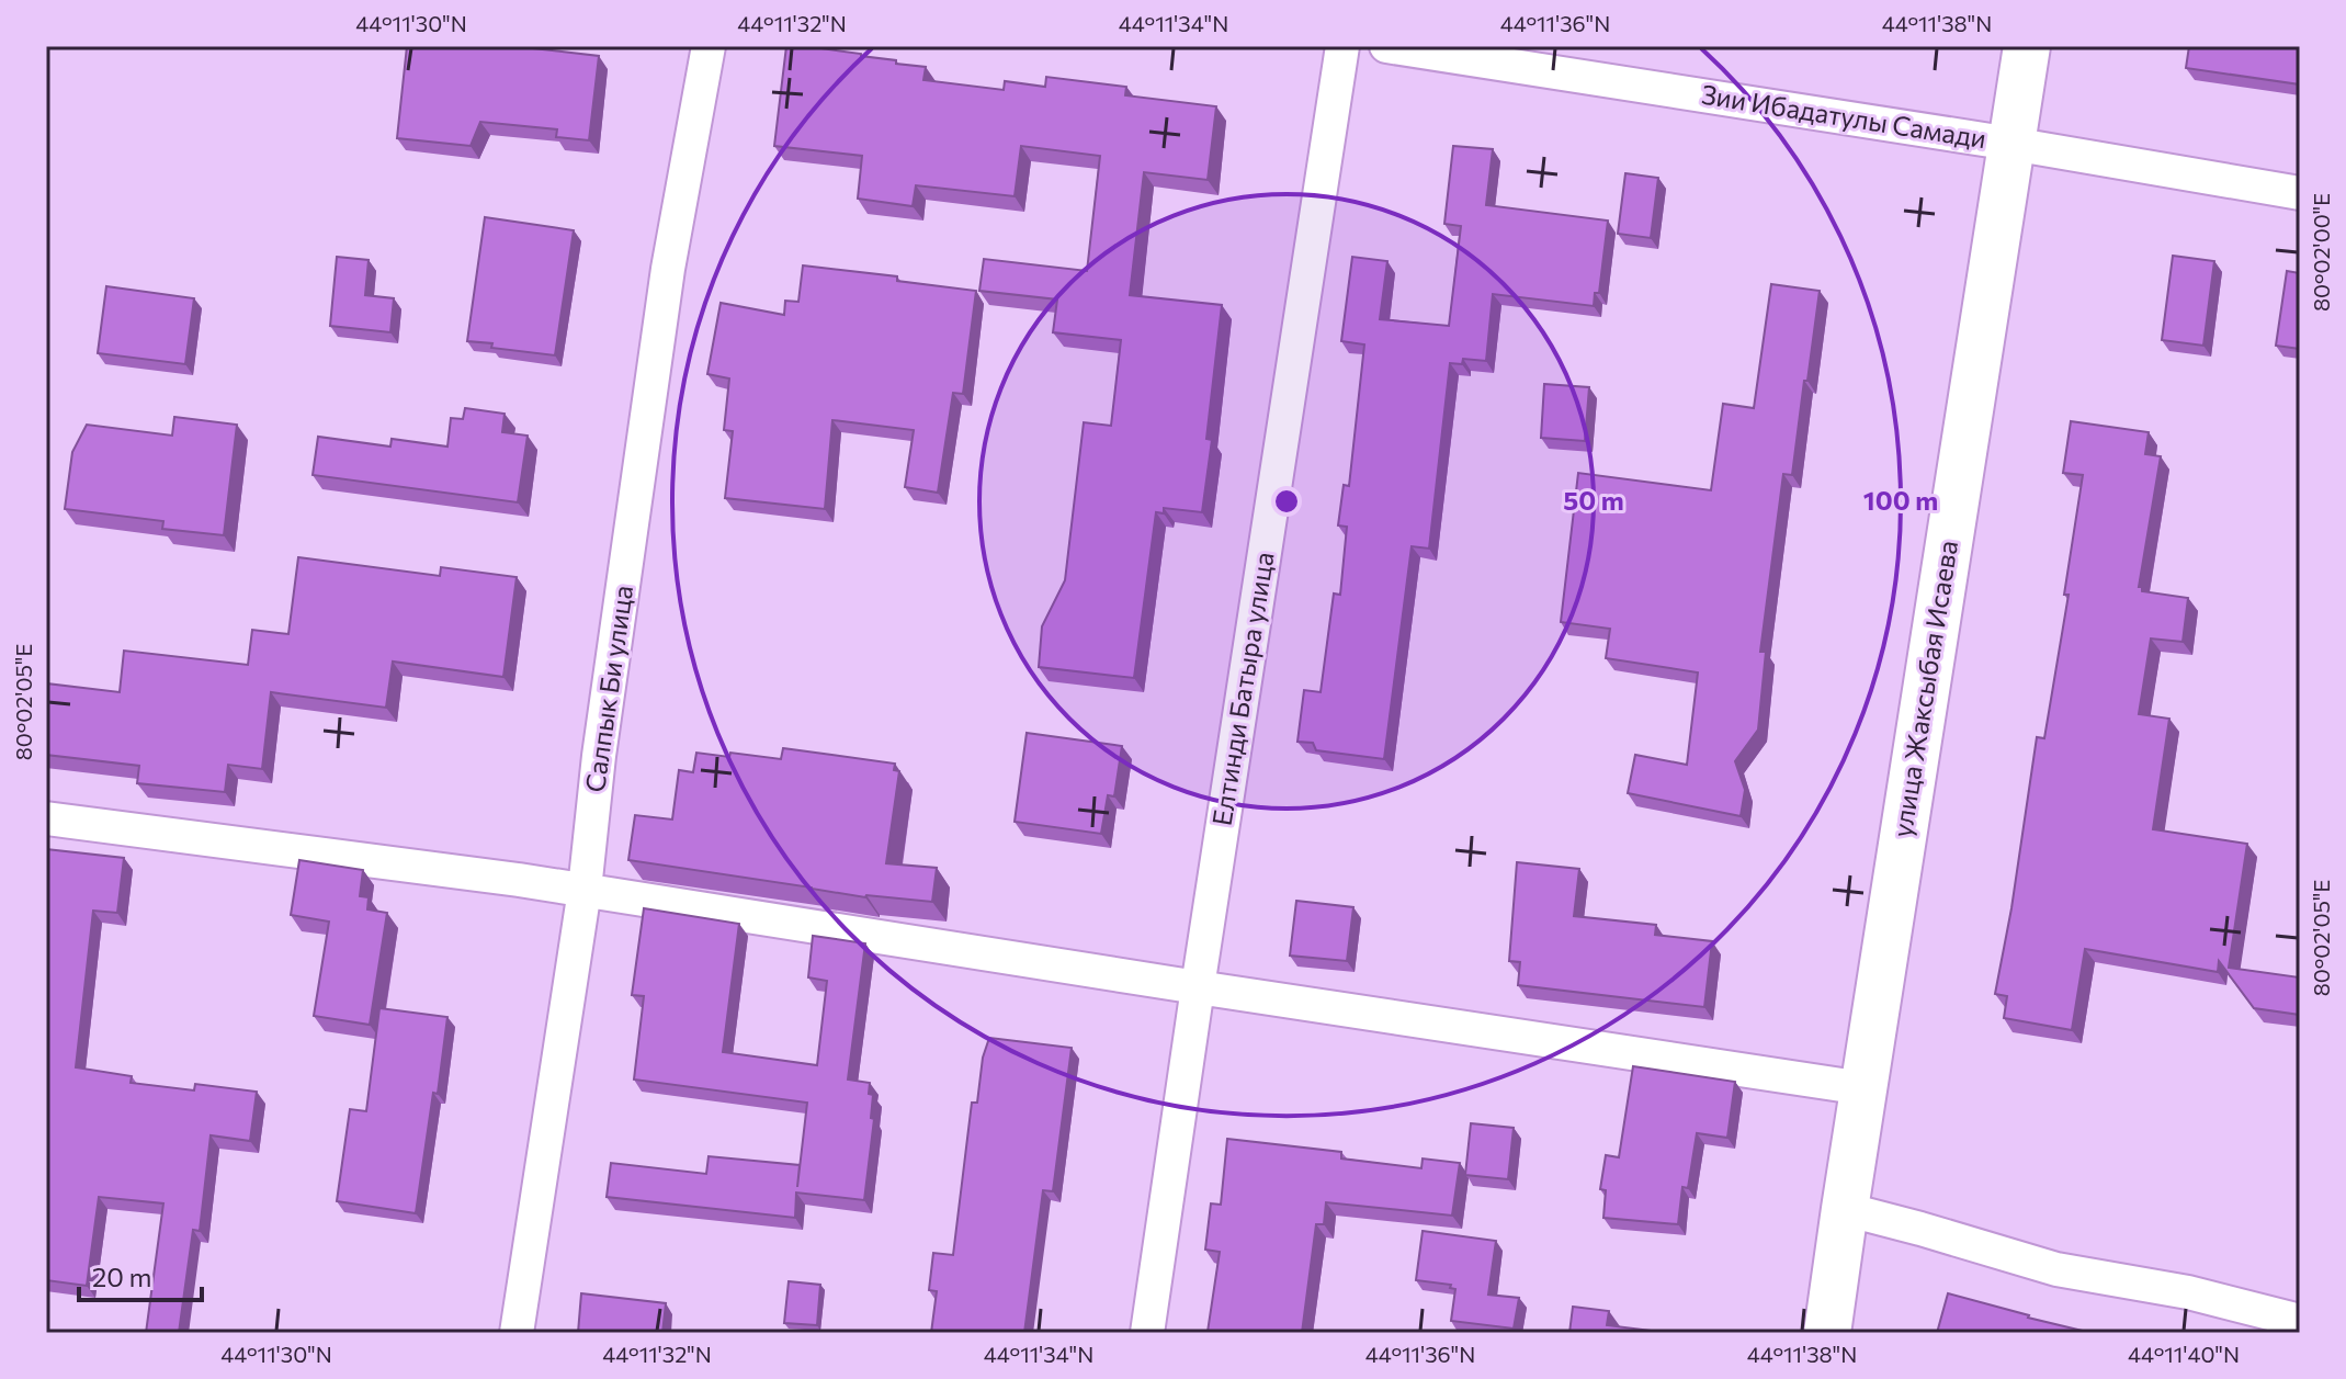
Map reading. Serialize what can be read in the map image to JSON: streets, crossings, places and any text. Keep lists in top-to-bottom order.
{
  "streets": {
    "street": [
      "Зии Ибадатулы Самади",
      "Салпык Би улица",
      "Елтинди Батыра улица",
      "улица Жаксыбая Исаева"
    ]
  },
  "crossings": [
    ["Зии Ибадатулы Самади", "улица Жаксыбая Исаева"]
  ],
  "scale_bar": "20 m",
  "coordinates": [
    "44°11'30\"N",
    "44°11'32\"N",
    "44°11'34\"N",
    "44°11'36\"N",
    "44°11'38\"N",
    "80°02'00\"E",
    "80°02'05\"E",
    "44°11'40\"N"
  ],
  "rings": ["50 m", "100 m"]
}
